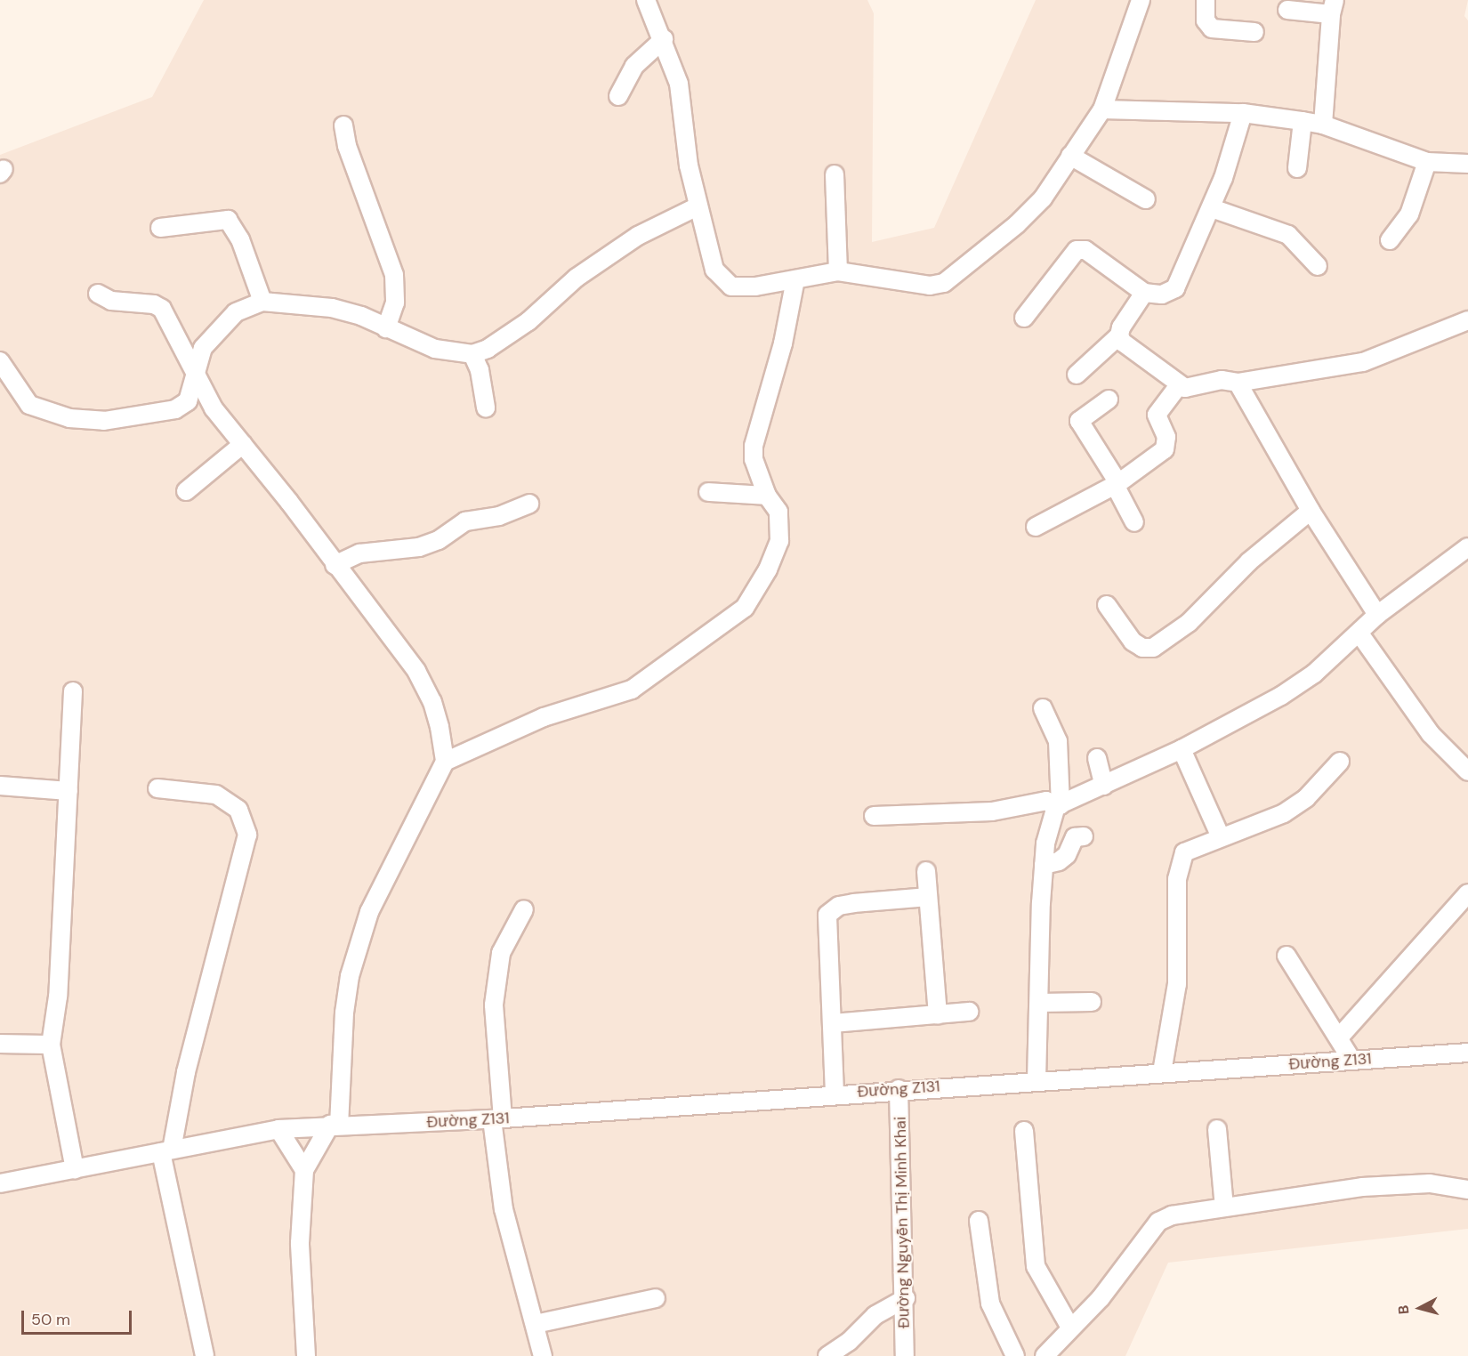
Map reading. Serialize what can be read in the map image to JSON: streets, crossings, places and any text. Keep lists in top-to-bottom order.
{
  "streets": {
    "street": ["Đường Z131", "Đường Nguyễn Thị Minh Khai"]
  },
  "crossings": [
    ["Đường Z131", "Đường Nguyễn Thị Minh Khai"]
  ],
  "scale_bar": "50 m",
  "north": "left"
}
